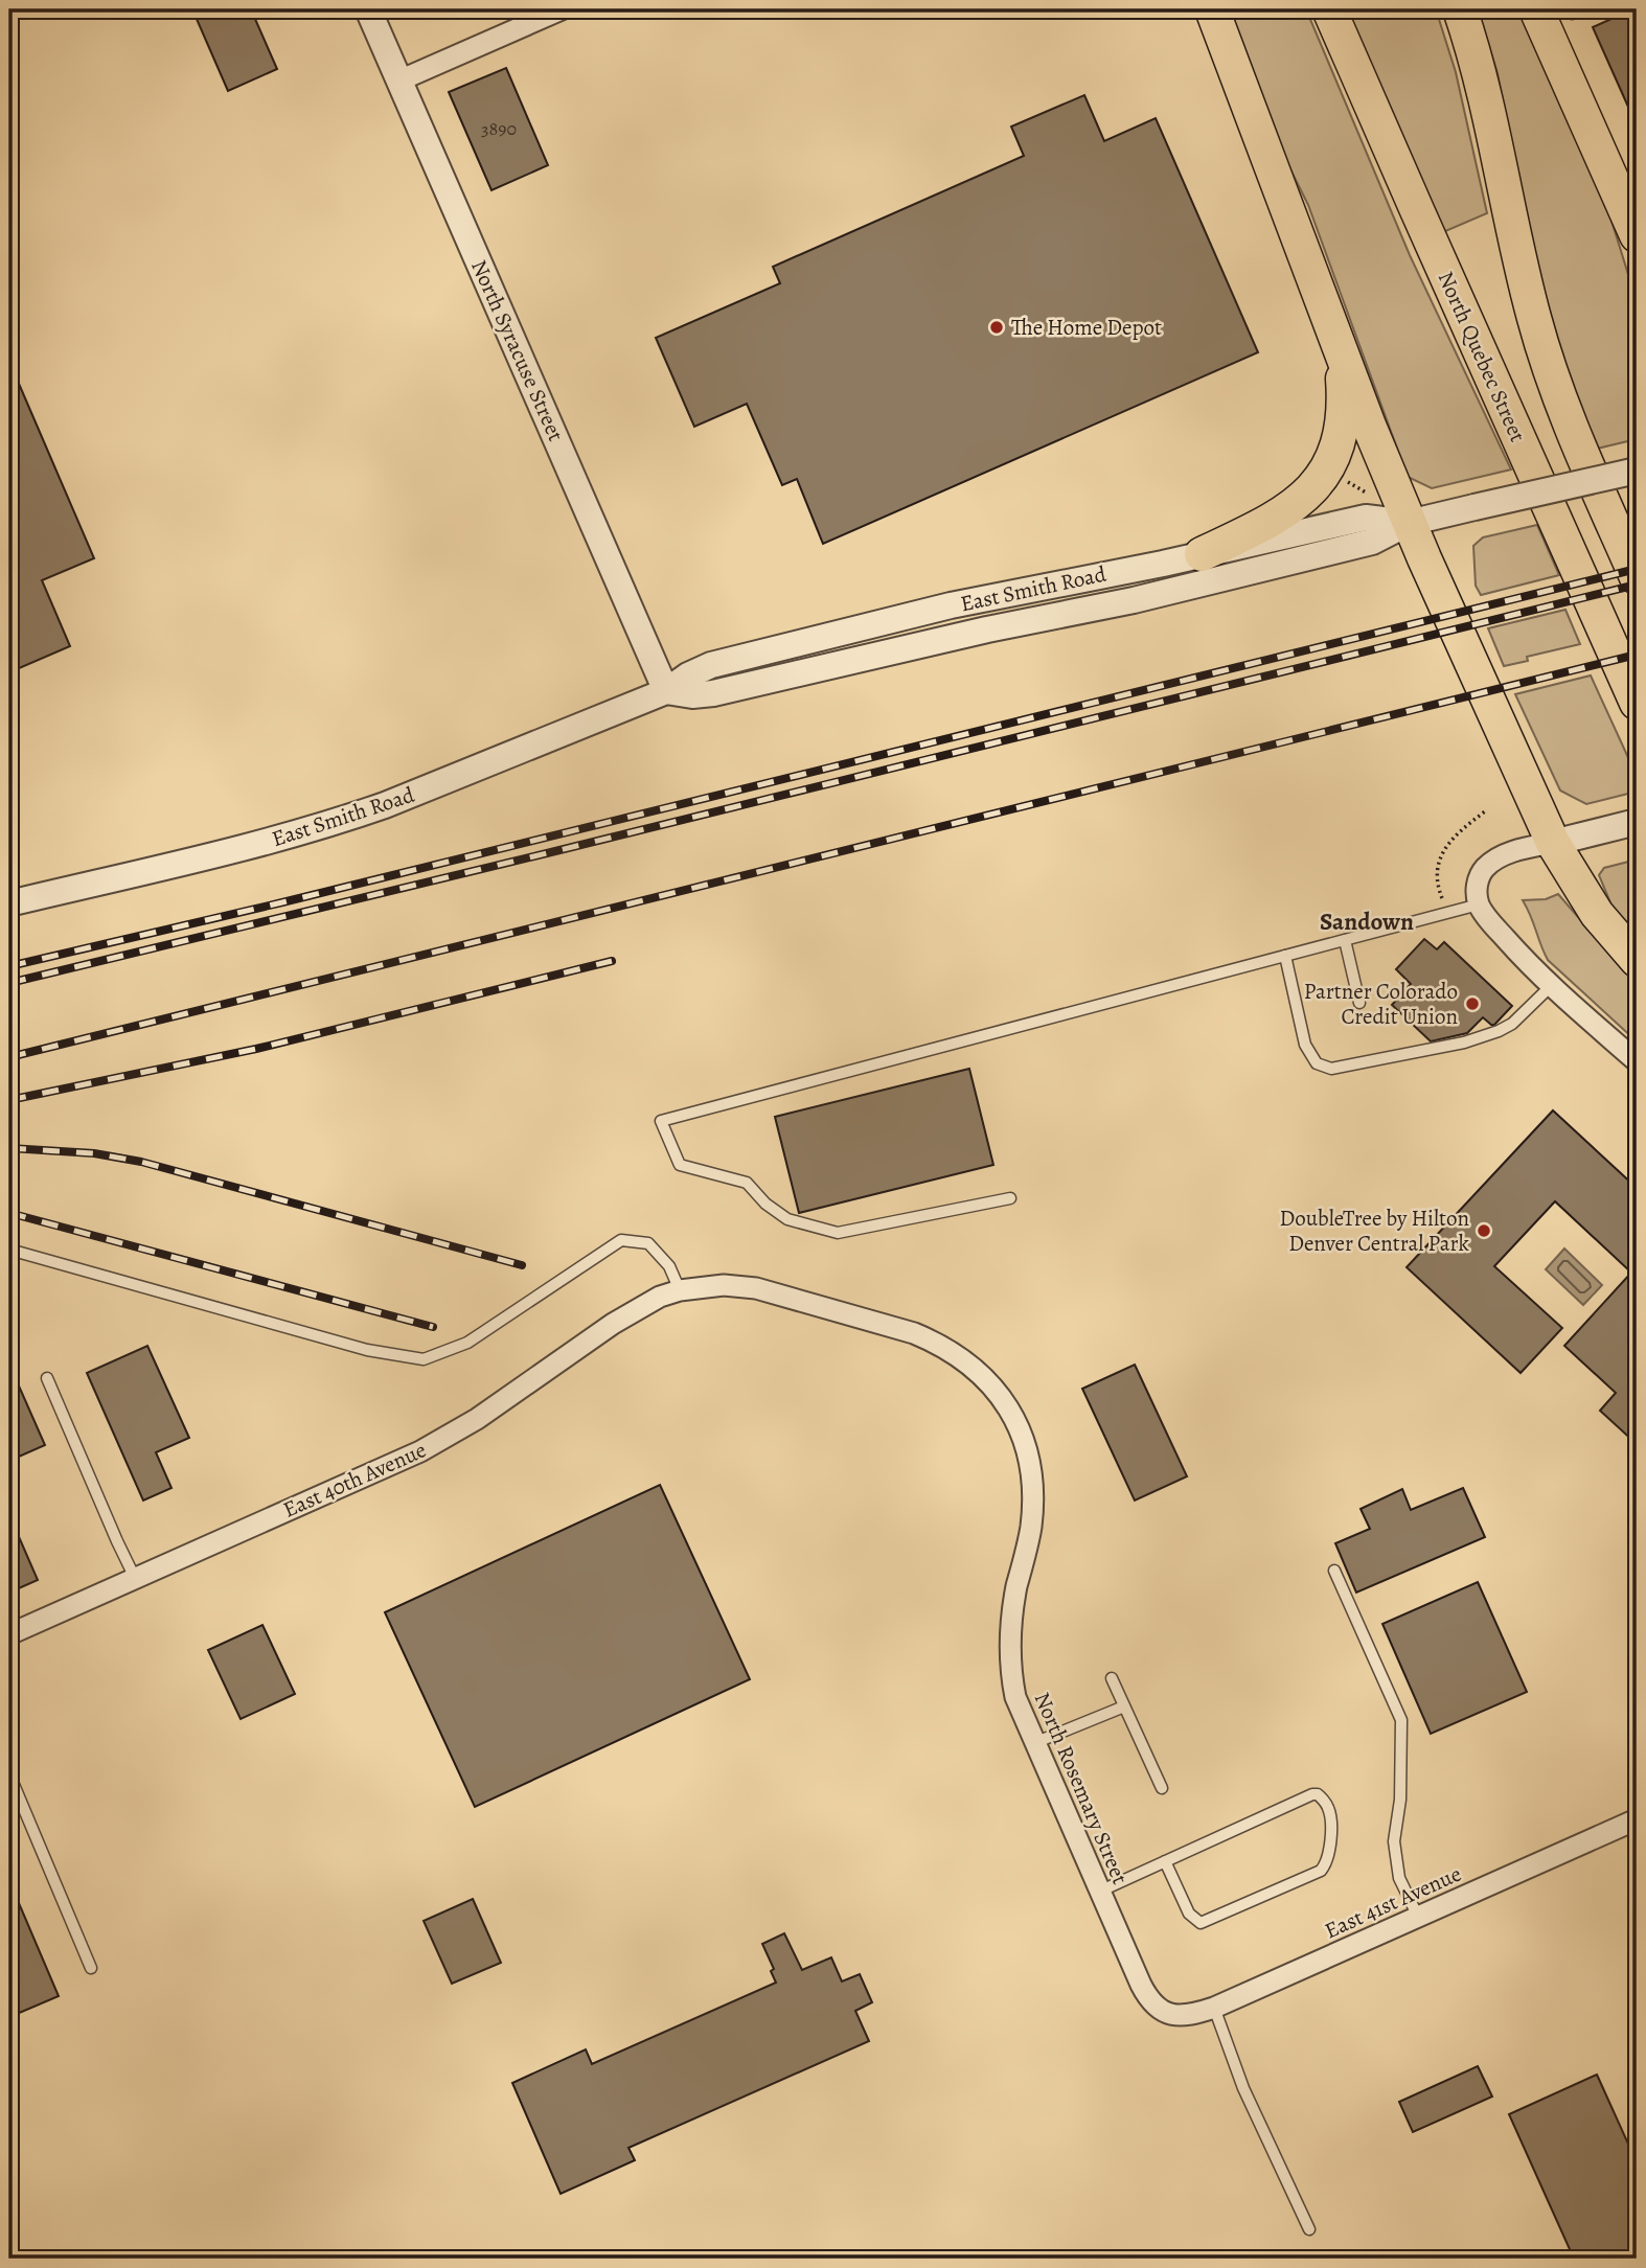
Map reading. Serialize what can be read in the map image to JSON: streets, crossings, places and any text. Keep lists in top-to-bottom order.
{
  "streets": {
    "main road": ["North Quebec Street"],
    "street": [
      "North Syracuse Street",
      "East Smith Road",
      "East 40th Avenue",
      "North Rosemary Street",
      "East 41st Avenue"
    ]
  },
  "crossings": [
    ["North Syracuse Street", "East Smith Road"],
    ["East 40th Avenue", "North Rosemary Street"],
    ["North Rosemary Street", "East 41st Avenue"]
  ],
  "districts": ["Sandown"],
  "places": ["The Home Depot", "Partner Colorado Credit Union", "DoubleTree by Hilton Denver Central Park"],
  "house_numbers": ["3890"]
}
